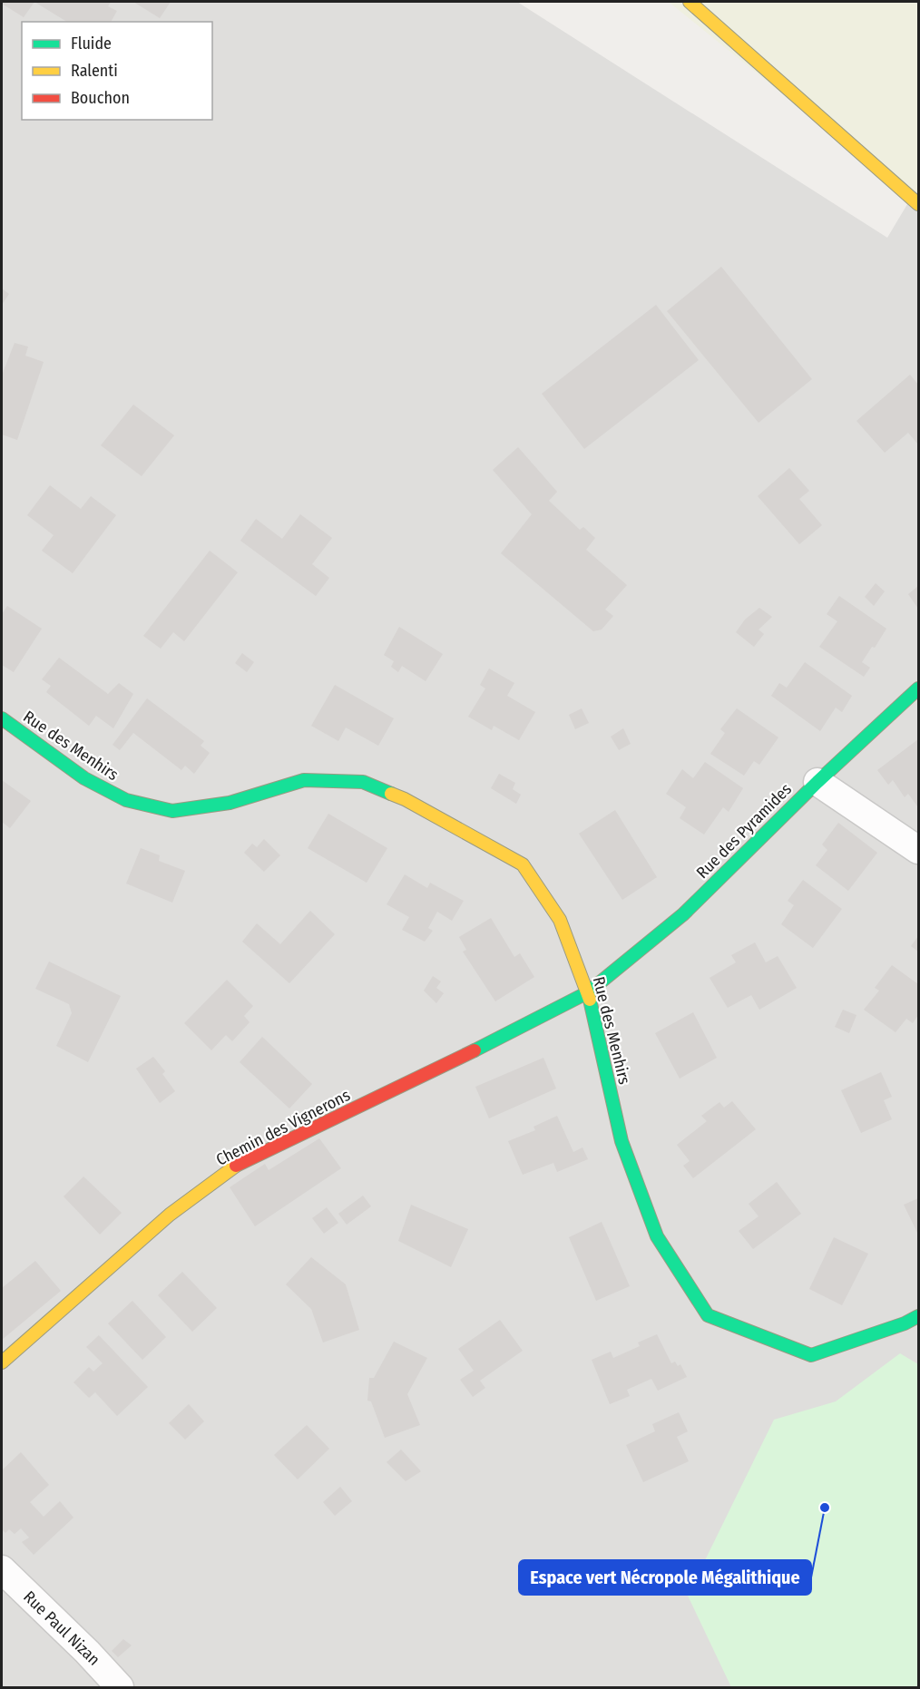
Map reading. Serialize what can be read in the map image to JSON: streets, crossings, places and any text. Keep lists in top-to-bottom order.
{
  "streets": {
    "street": [
      "Rue des Menhirs",
      "Rue des Pyramides",
      "Chemin des Vignerons",
      "Rue Paul Nizan"
    ]
  },
  "crossings": [
    ["Rue des Menhirs", "Rue des Pyramides"],
    ["Rue des Menhirs", "Chemin des Vignerons"],
    ["Rue des Pyramides", "Chemin des Vignerons"]
  ],
  "places": ["Espace vert Nécropole Mégalithique"],
  "legend": ["Fluide", "Ralenti", "Bouchon"]
}
